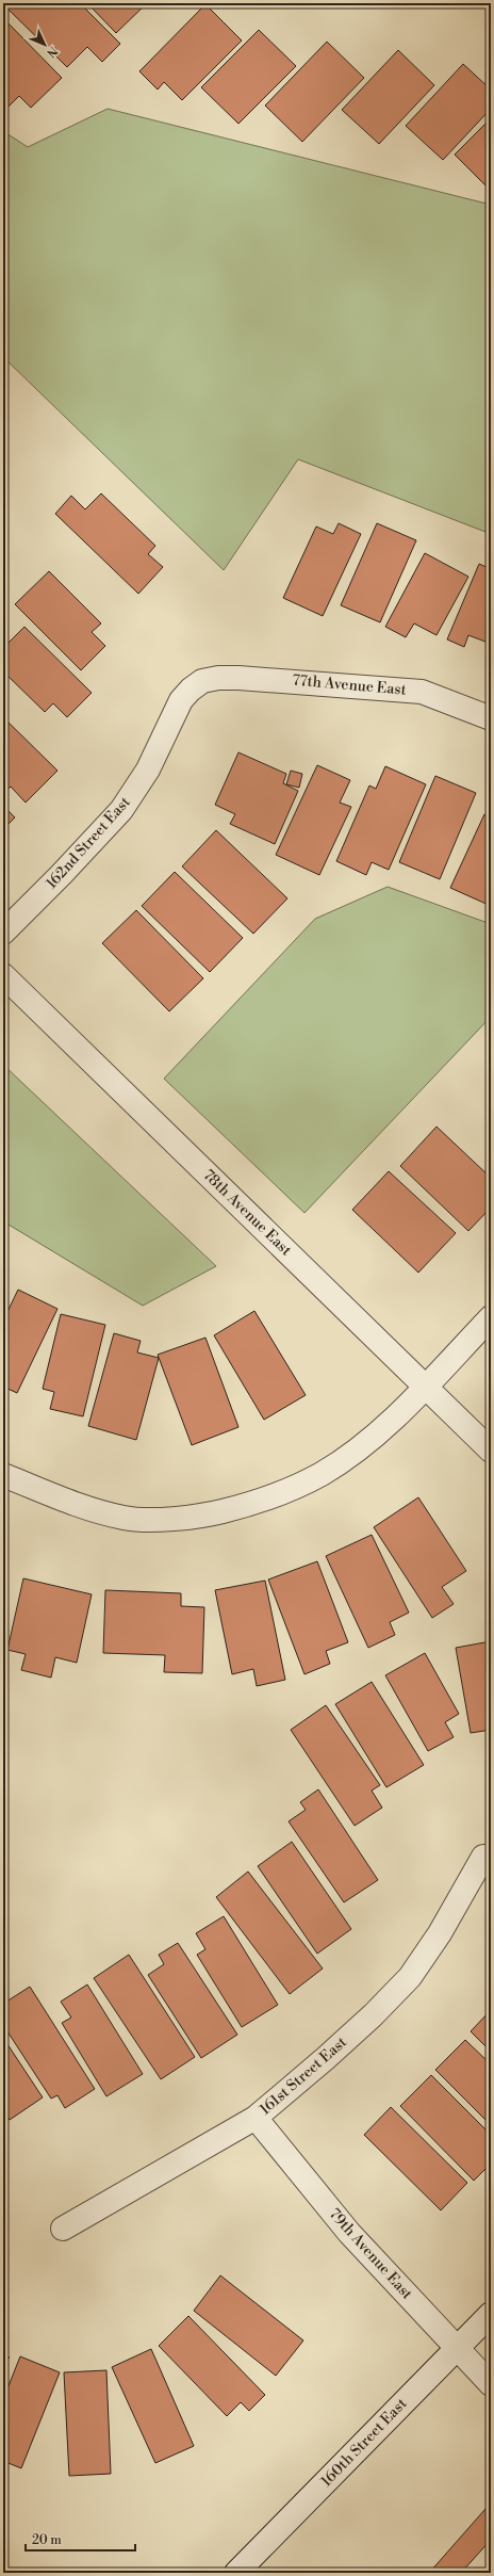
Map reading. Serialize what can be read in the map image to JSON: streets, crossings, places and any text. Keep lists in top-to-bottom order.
{
  "streets": {
    "street": [
      "77th Avenue East",
      "162nd Street East",
      "78th Avenue East",
      "161st Street East",
      "79th Avenue East",
      "160th Street East"
    ]
  },
  "crossings": [
    ["77th Avenue East", "162nd Street East"],
    ["161st Street East", "79th Avenue East"],
    ["79th Avenue East", "160th Street East"]
  ],
  "scale_bar": "20 m",
  "north": "bottom right"
}
